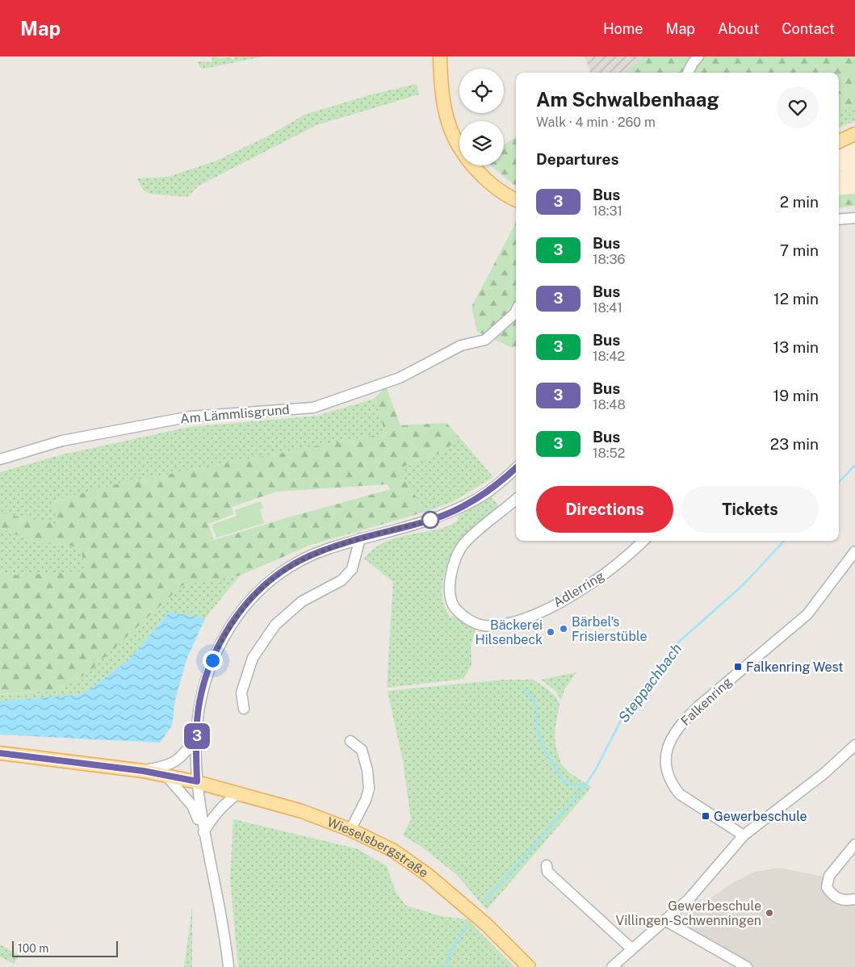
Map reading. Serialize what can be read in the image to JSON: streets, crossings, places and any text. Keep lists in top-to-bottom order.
{
  "streets": {
    "main road": ["Wieselsbergstraße"],
    "street": ["Am Lämmlisgrund", "Adlerring", "Falkenring"]
  },
  "water": ["Steppachbach"],
  "places": {
    "other": ["Bärbel's Frisierstüble", "Bäckerei Hilsenbeck", "Gewerbeschule Villingen-Schwenningen"],
    "transit": ["Falkenring West", "Gewerbeschule"]
  },
  "lines": ["bus line 3"],
  "scale_bar": "100 m",
  "page": {
    "header": "Map",
    "nav": [
      "Home",
      "Map",
      "About",
      "Contact"
    ],
    "on_map": "3",
    "heading": [
      ["Am Schwalbenhaag", "Walk · 4 min · 260 m"],
      "Departures"
    ],
    "list": [
      {
        "mark": "3",
        "name": "Bus",
        "note": "18:31",
        "value": "2 min"
      },
      {
        "mark": "3",
        "name": "Bus",
        "note": "18:36",
        "value": "7 min"
      },
      {
        "mark": "3",
        "name": "Bus",
        "note": "18:41",
        "value": "12 min"
      },
      {
        "mark": "3",
        "name": "Bus",
        "note": "18:42",
        "value": "13 min"
      },
      {
        "mark": "3",
        "name": "Bus",
        "note": "18:48",
        "value": "19 min"
      },
      {
        "mark": "3",
        "name": "Bus",
        "note": "18:52",
        "value": "23 min"
      }
    ],
    "buttons": ["Directions", "Tickets"],
    "scale": "100 m"
  }
}
